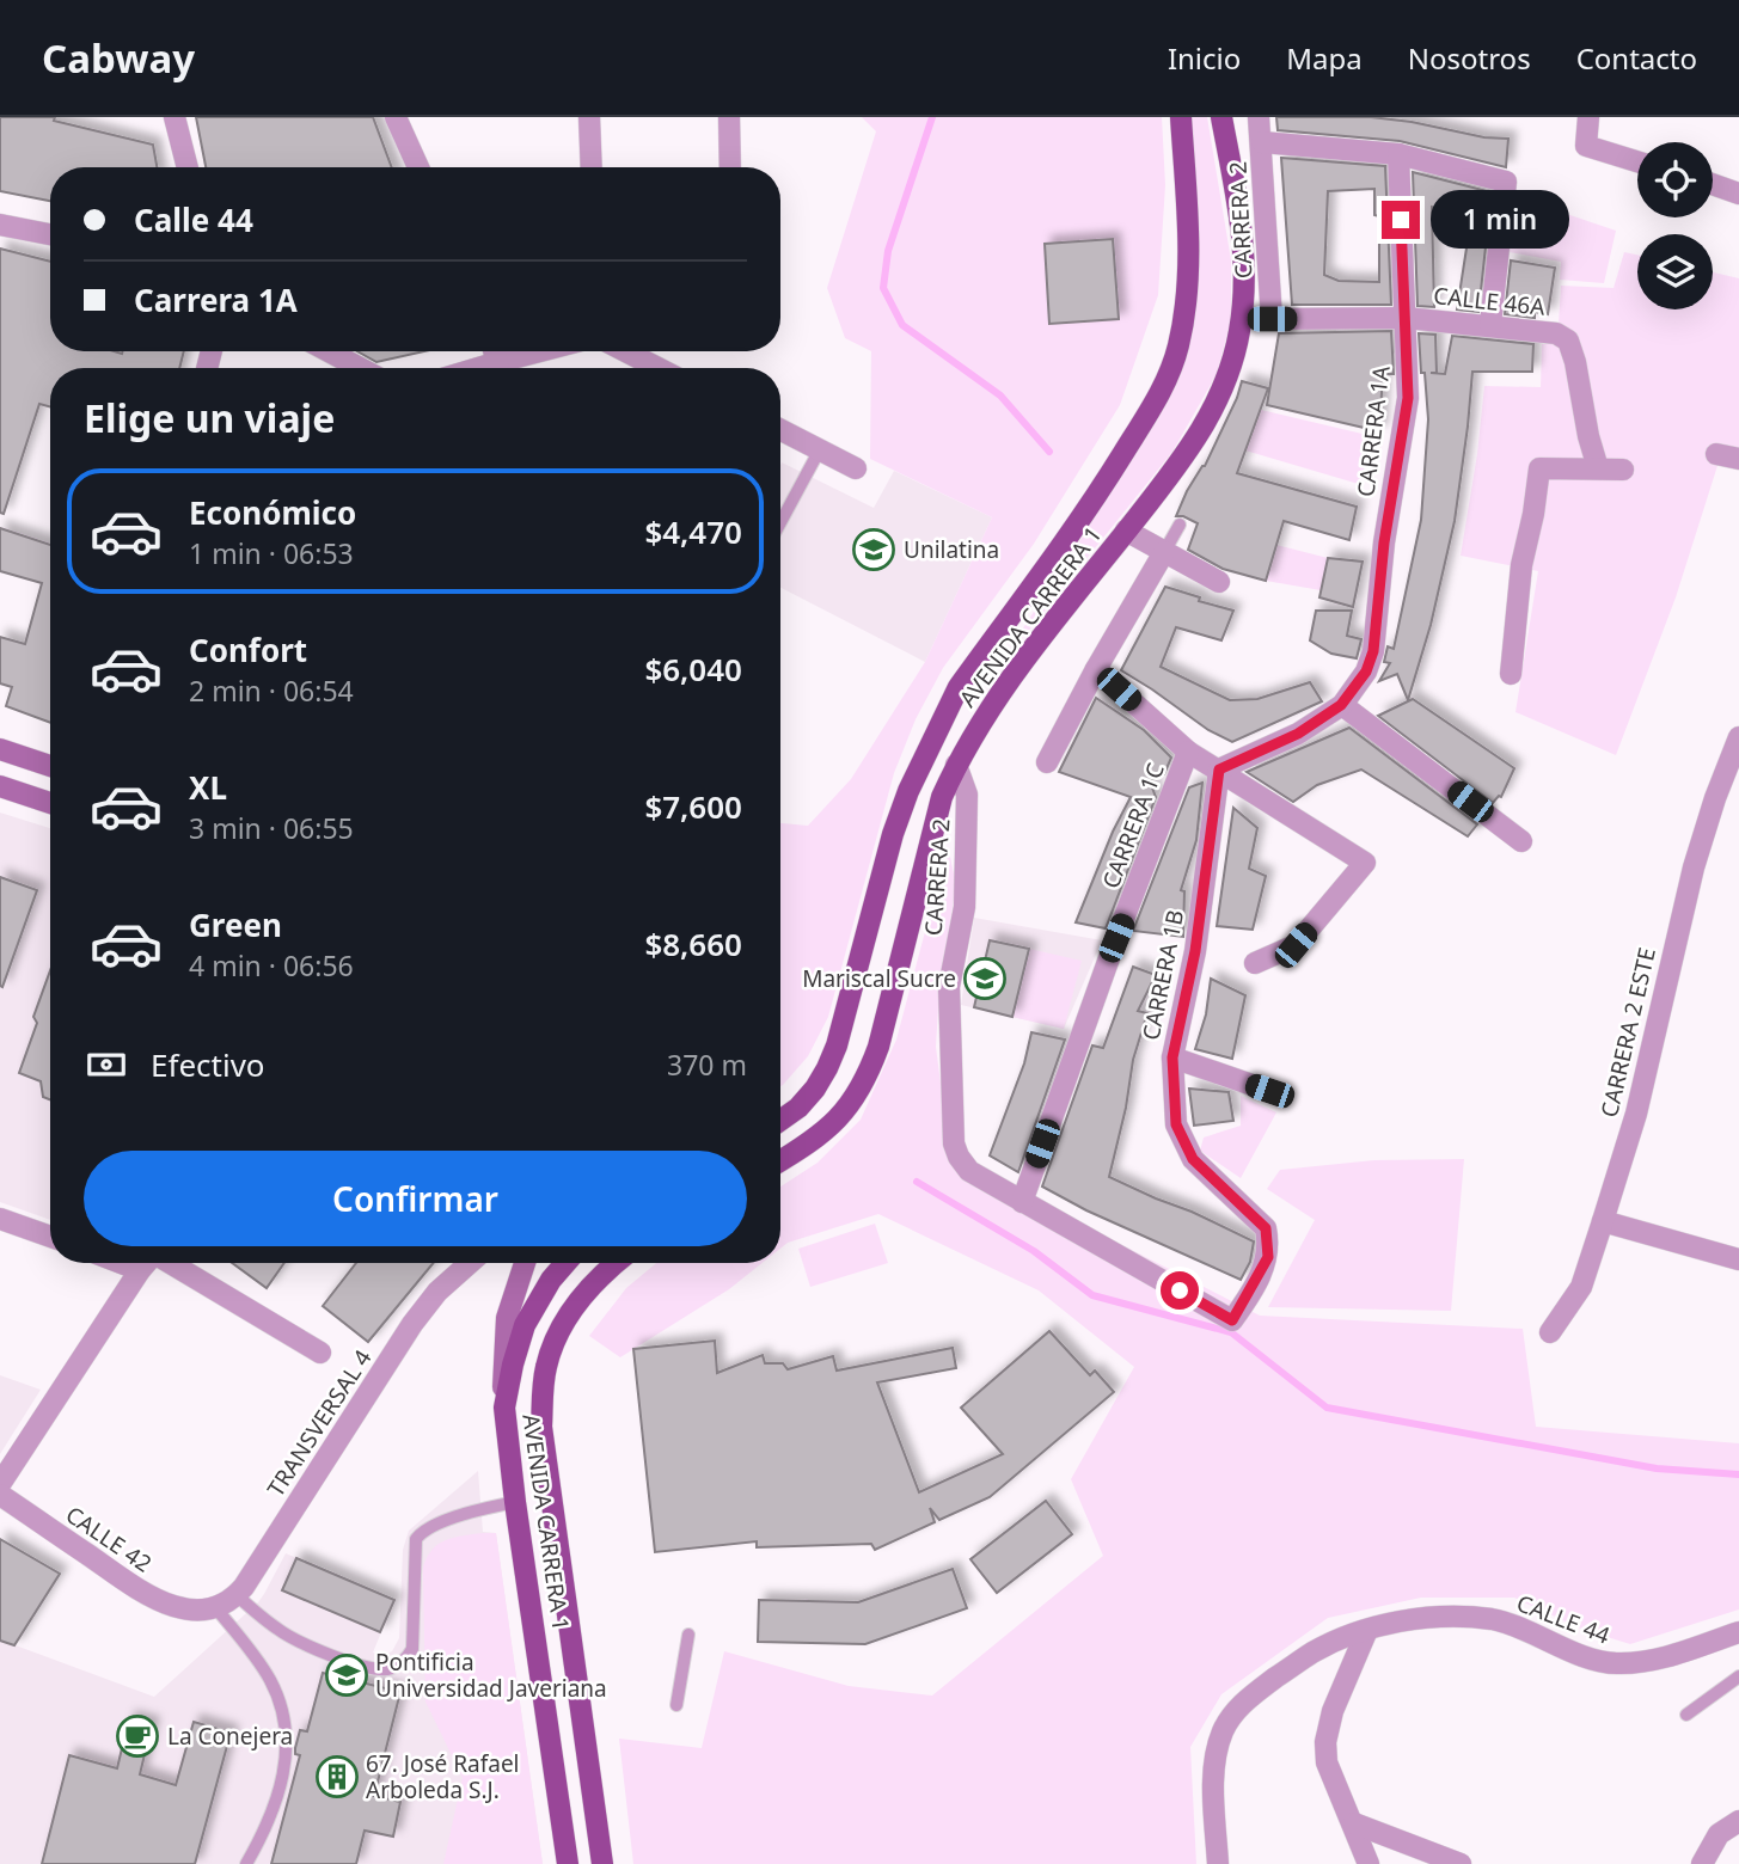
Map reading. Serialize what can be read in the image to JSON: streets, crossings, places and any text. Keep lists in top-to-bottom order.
{
  "streets": {
    "main road": ["AVENIDA CARRERA 1"],
    "street": [
      "CARRERA 2",
      "CALLE 46A",
      "CARRERA 1A",
      "CARRERA 1C",
      "CARRERA 1B",
      "CARRERA 2 ESTE",
      "TRANSVERSAL 4",
      "CALLE 42",
      "CALLE 44"
    ]
  },
  "crossings": [
    ["CARRERA 2", "CALLE 46A"],
    ["CARRERA 2", "AVENIDA CARRERA 1"],
    ["CARRERA 2", "CARRERA 1C"],
    ["CARRERA 2", "CARRERA 1B"],
    ["CALLE 46A", "CARRERA 1A"],
    ["CARRERA 1A", "CARRERA 1B"],
    ["CARRERA 1C", "CARRERA 1B"],
    ["TRANSVERSAL 4", "CALLE 42"]
  ],
  "places": {
    "school or university": ["Unilatina", "Mariscal Sucre", "Pontificia Universidad Javeriana"],
    "cafe": ["La Conejera"],
    "building": ["67. José Rafael Arboleda S.J."]
  },
  "page": {
    "header": "Cabway",
    "nav": [
      "Inicio",
      "Mapa",
      "Nosotros",
      "Contacto"
    ],
    "banner": ["Calle 44", "Carrera 1A"],
    "bubble": "1 min",
    "heading": "Elige un viaje",
    "list": [
      {
        "name": "Económico",
        "note": "1 min · 06:53",
        "value": "$4,470"
      },
      {
        "name": "Confort",
        "note": "2 min · 06:54",
        "value": "$6,040"
      },
      {
        "name": "XL",
        "note": "3 min · 06:55",
        "value": "$7,600"
      },
      {
        "name": "Green",
        "note": "4 min · 06:56",
        "value": "$8,660"
      }
    ],
    "pay": ["Efectivo", "370 m"],
    "buttons": "Confirmar"
  }
}
